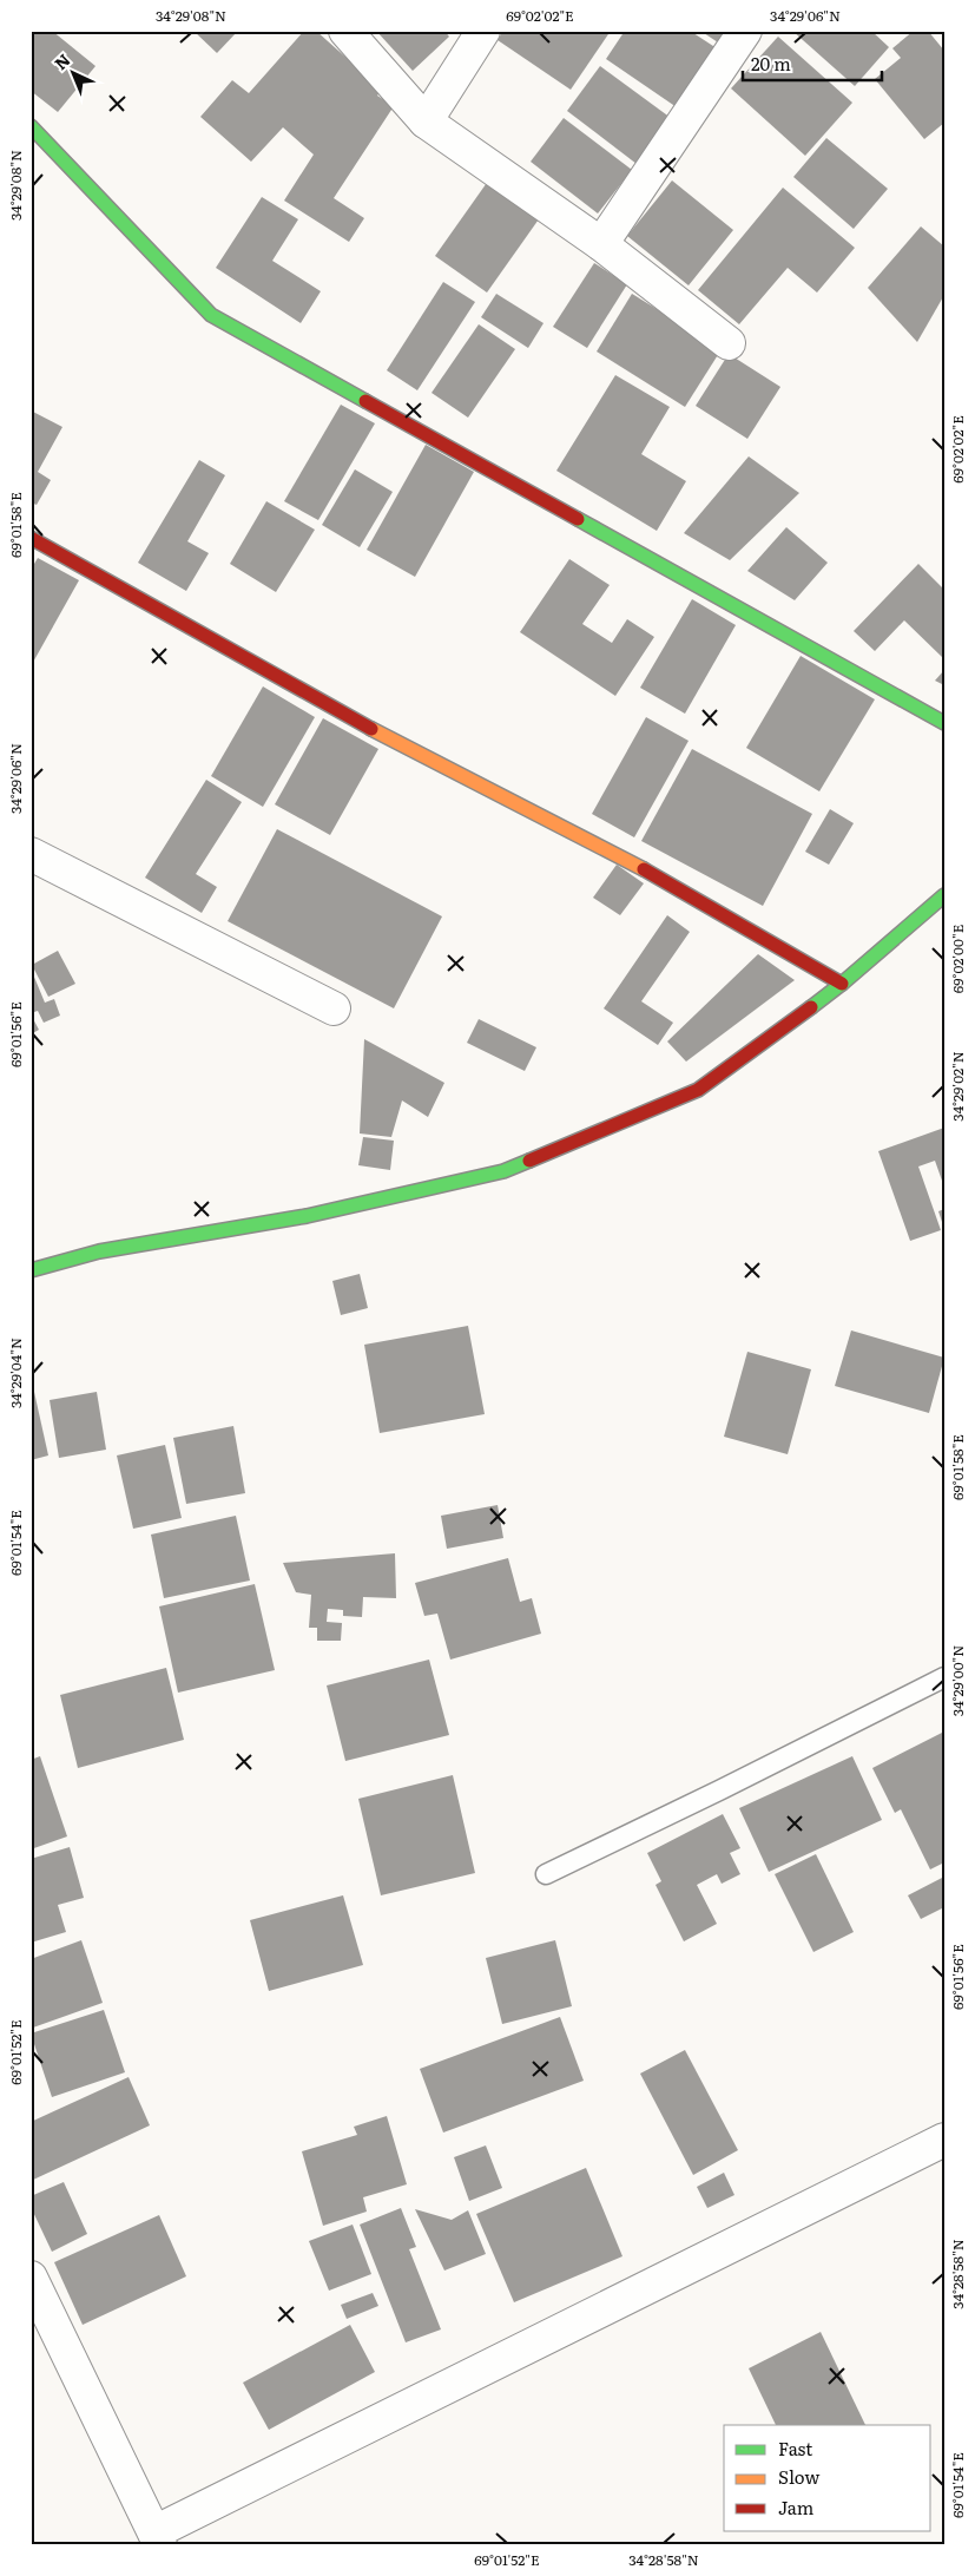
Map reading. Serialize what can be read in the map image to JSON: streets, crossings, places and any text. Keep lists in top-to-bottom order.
{
  "legend": ["Fast", "Slow", "Jam"],
  "scale_bar": "20 m",
  "north": "top left",
  "coordinates": [
    "34°29'08\"N",
    "69°02'02\"E",
    "34°29'06\"N",
    "69°01'58\"E",
    "69°02'00\"E",
    "69°01'56\"E",
    "34°29'02\"N",
    "34°29'04\"N",
    "69°01'54\"E",
    "34°29'00\"N",
    "69°01'52\"E",
    "34°28'58\"N"
  ]
}
